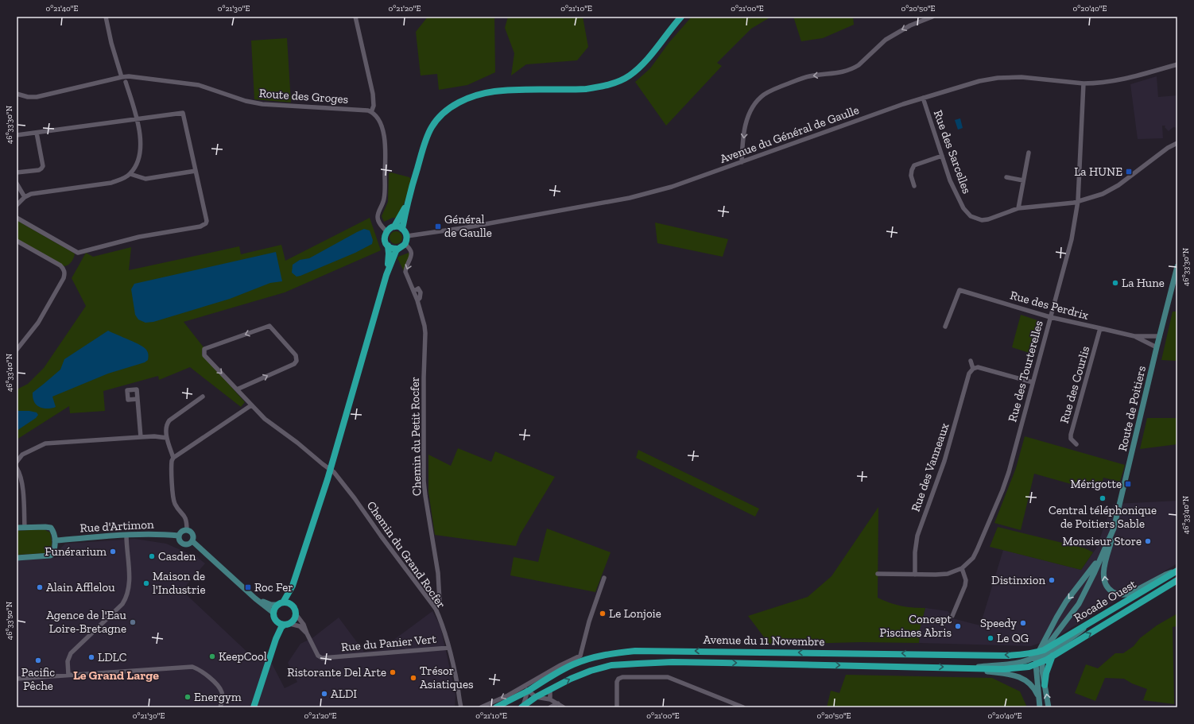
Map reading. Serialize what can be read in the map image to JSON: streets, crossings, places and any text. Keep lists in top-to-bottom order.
{
  "streets": {
    "main road": ["Rocade Ouest", "Avenue du 11 Novembre"],
    "street": [
      "Route des Groges",
      "Avenue du Général de Gaulle",
      "Rue des Sarcelles",
      "Rue des Perdrix",
      "Rue des Tourterelles",
      "Rue des Courlis",
      "Route de Poitiers",
      "Chemin du Petit Rocfer",
      "Rue des Vanneaux",
      "Rue d'Artimon",
      "Chemin du Grand Rocfer",
      "Rue du Panier Vert"
    ]
  },
  "crossings": [
    ["Avenue du Général de Gaulle", "Rue des Sarcelles"],
    ["Avenue du Général de Gaulle", "Rue des Tourterelles"],
    ["Avenue du Général de Gaulle", "Chemin du Petit Rocfer"],
    ["Rue des Perdrix", "Rue des Tourterelles"],
    ["Rue des Perdrix", "Rue des Courlis"],
    ["Rue des Perdrix", "Route de Poitiers"],
    ["Rue des Tourterelles", "Rue des Vanneaux"],
    ["Route de Poitiers", "Rocade Ouest"],
    ["Route de Poitiers", "Avenue du 11 Novembre"],
    ["Chemin du Petit Rocfer", "Chemin du Grand Rocfer"],
    ["Chemin du Grand Rocfer", "Rue du Panier Vert"],
    ["Rocade Ouest", "Avenue du 11 Novembre"]
  ],
  "one_way": ["Chemin du Petit Rocfer"],
  "districts": ["Le Grand Large"],
  "places": {
    "transit": [
      "La HUNE",
      "Général de Gaulle",
      "Mérigotte",
      "Roc Fer"
    ],
    "other": [
      "La Hune",
      "Central téléphonique de Poitiers Sable",
      "Monsieur Store",
      "Funérarium",
      "Casden",
      "Distinxion",
      "Maison de l'Industrie",
      "Alain Afflelou",
      "Le Lonjoie",
      "Agence de l'Eau Loire-Bretagne",
      "Speedy",
      "Concept Piscines Abris",
      "Le QG",
      "KeepCool",
      "LDLC",
      "Pacific Pêche",
      "Ristorante Del Arte",
      "Trésor Asiatiques",
      "ALDI",
      "Energym"
    ]
  },
  "coordinates": [
    "0°21'40\"E",
    "0°21'30\"E",
    "0°21'20\"E",
    "0°21'10\"E",
    "0°21'00\"E",
    "0°20'50\"E",
    "0°20'40\"E",
    "46°33'30\"N",
    "46°33'40\"N",
    "46°33'50\"N"
  ]
}
